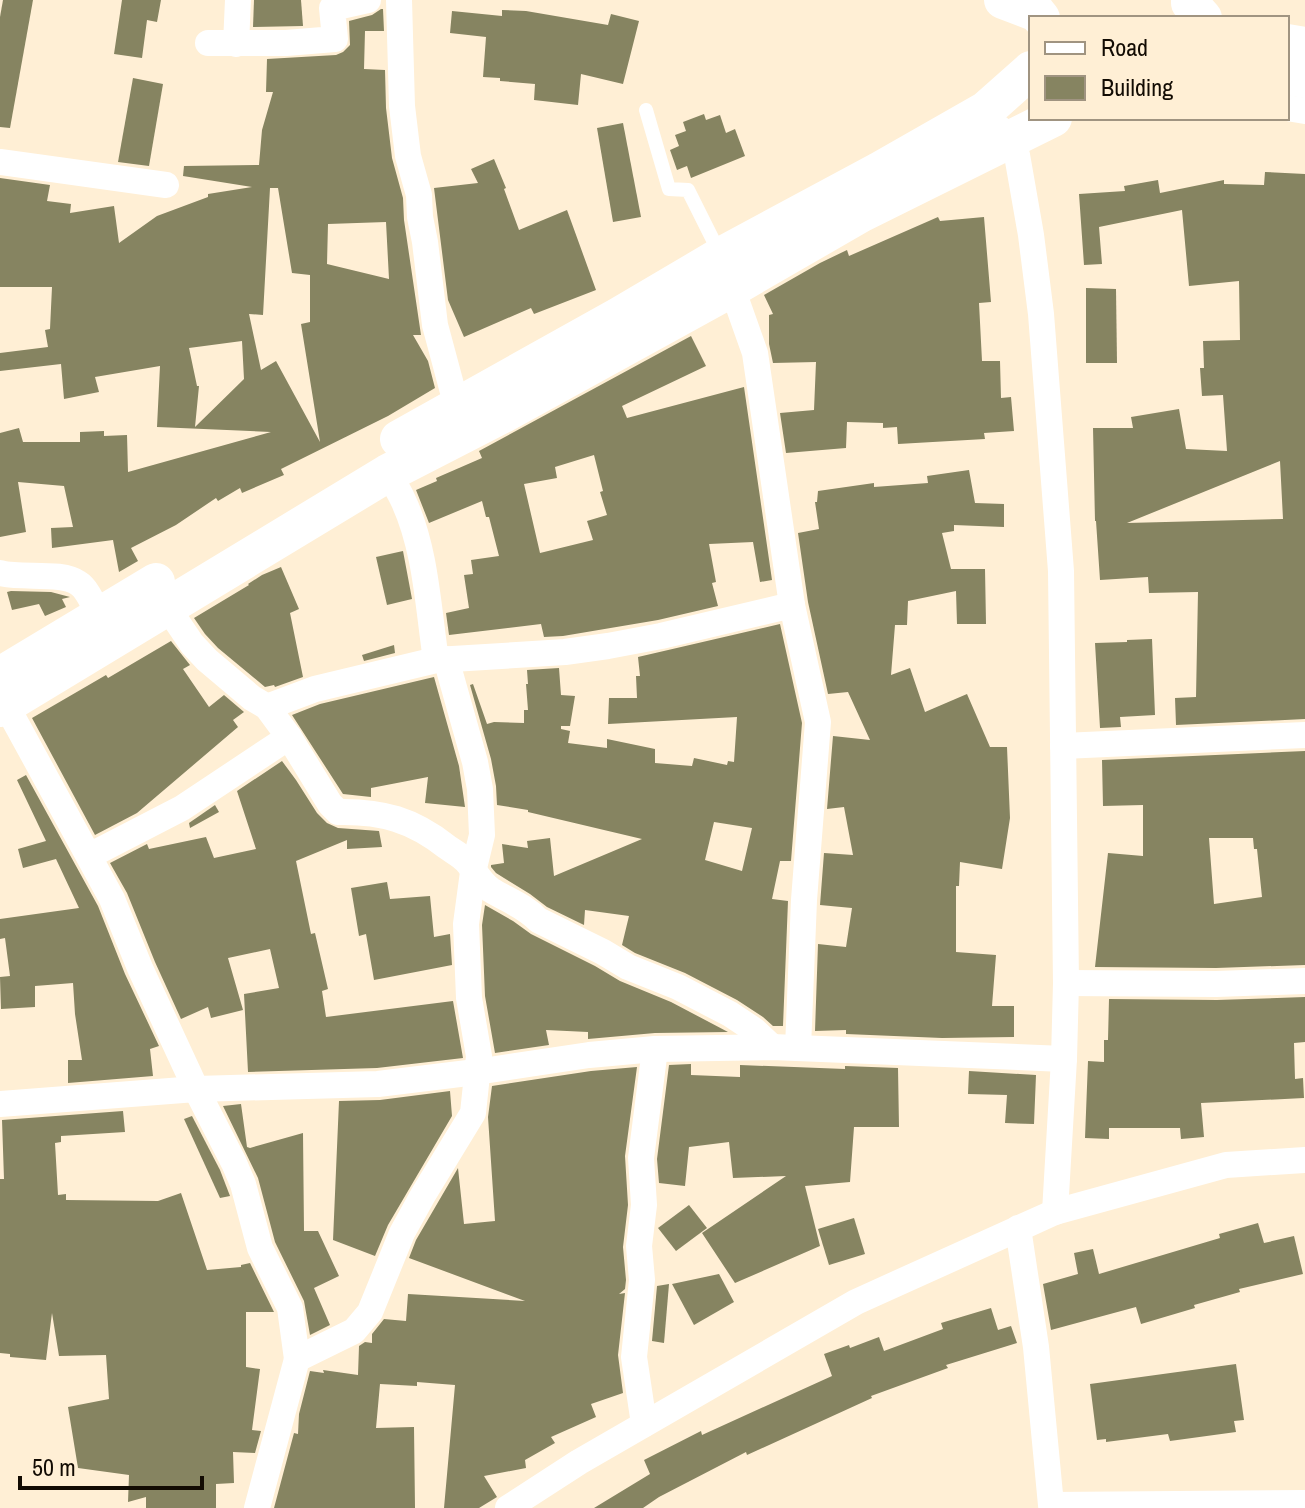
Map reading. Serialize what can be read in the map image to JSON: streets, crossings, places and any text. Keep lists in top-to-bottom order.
{
  "legend": ["Road", "Building"],
  "scale_bar": "50 m"
}
